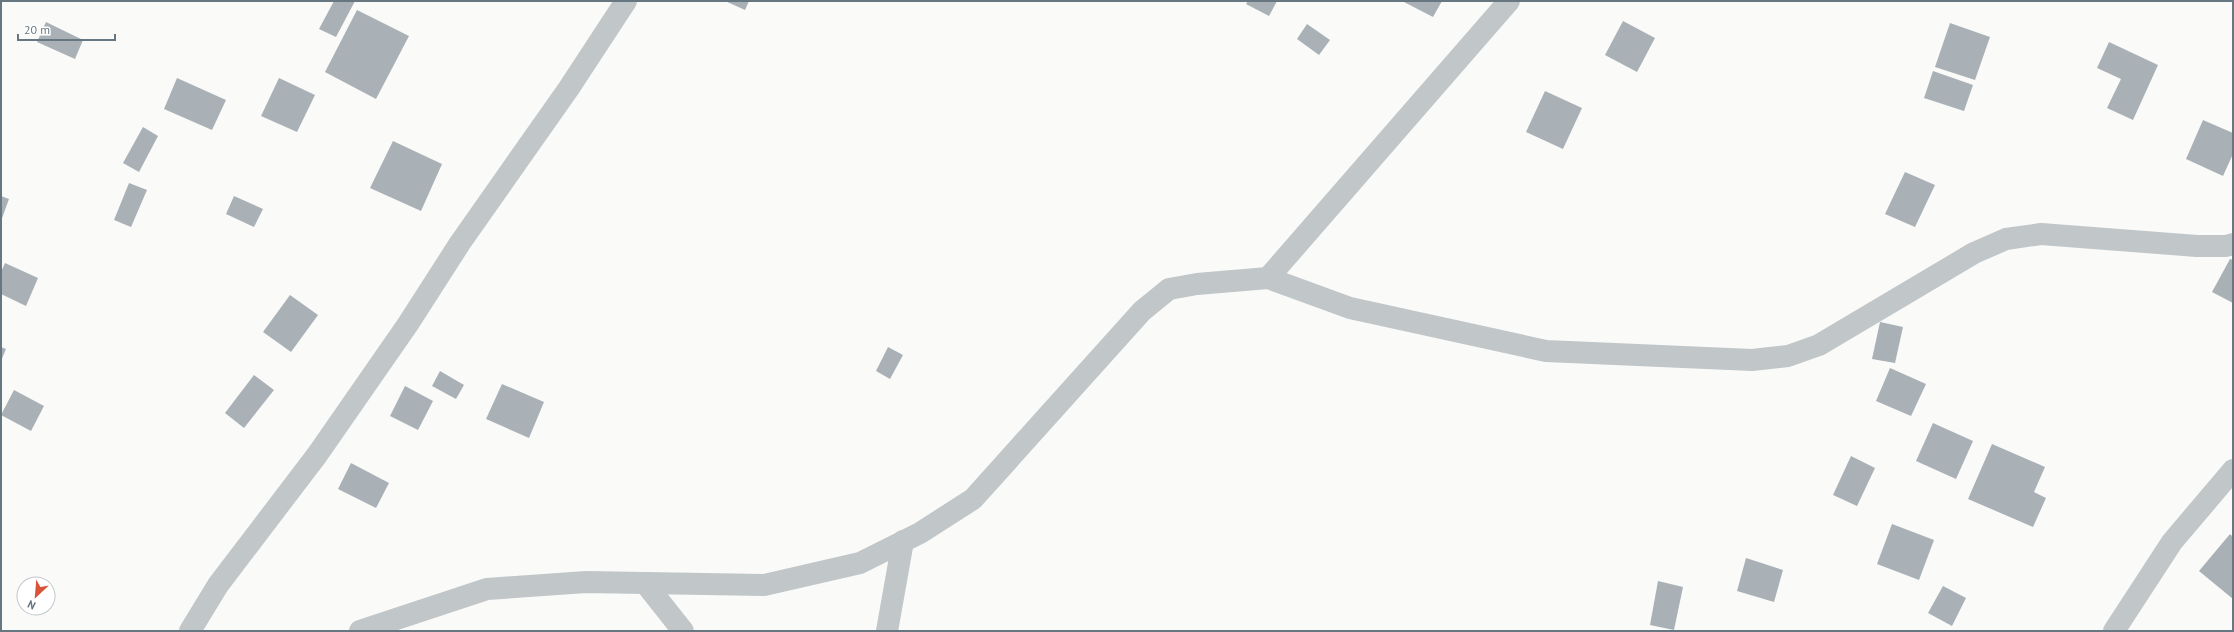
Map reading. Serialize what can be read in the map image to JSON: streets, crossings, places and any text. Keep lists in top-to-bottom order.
{
  "scale_bar": "20 m",
  "north": "bottom left"
}
